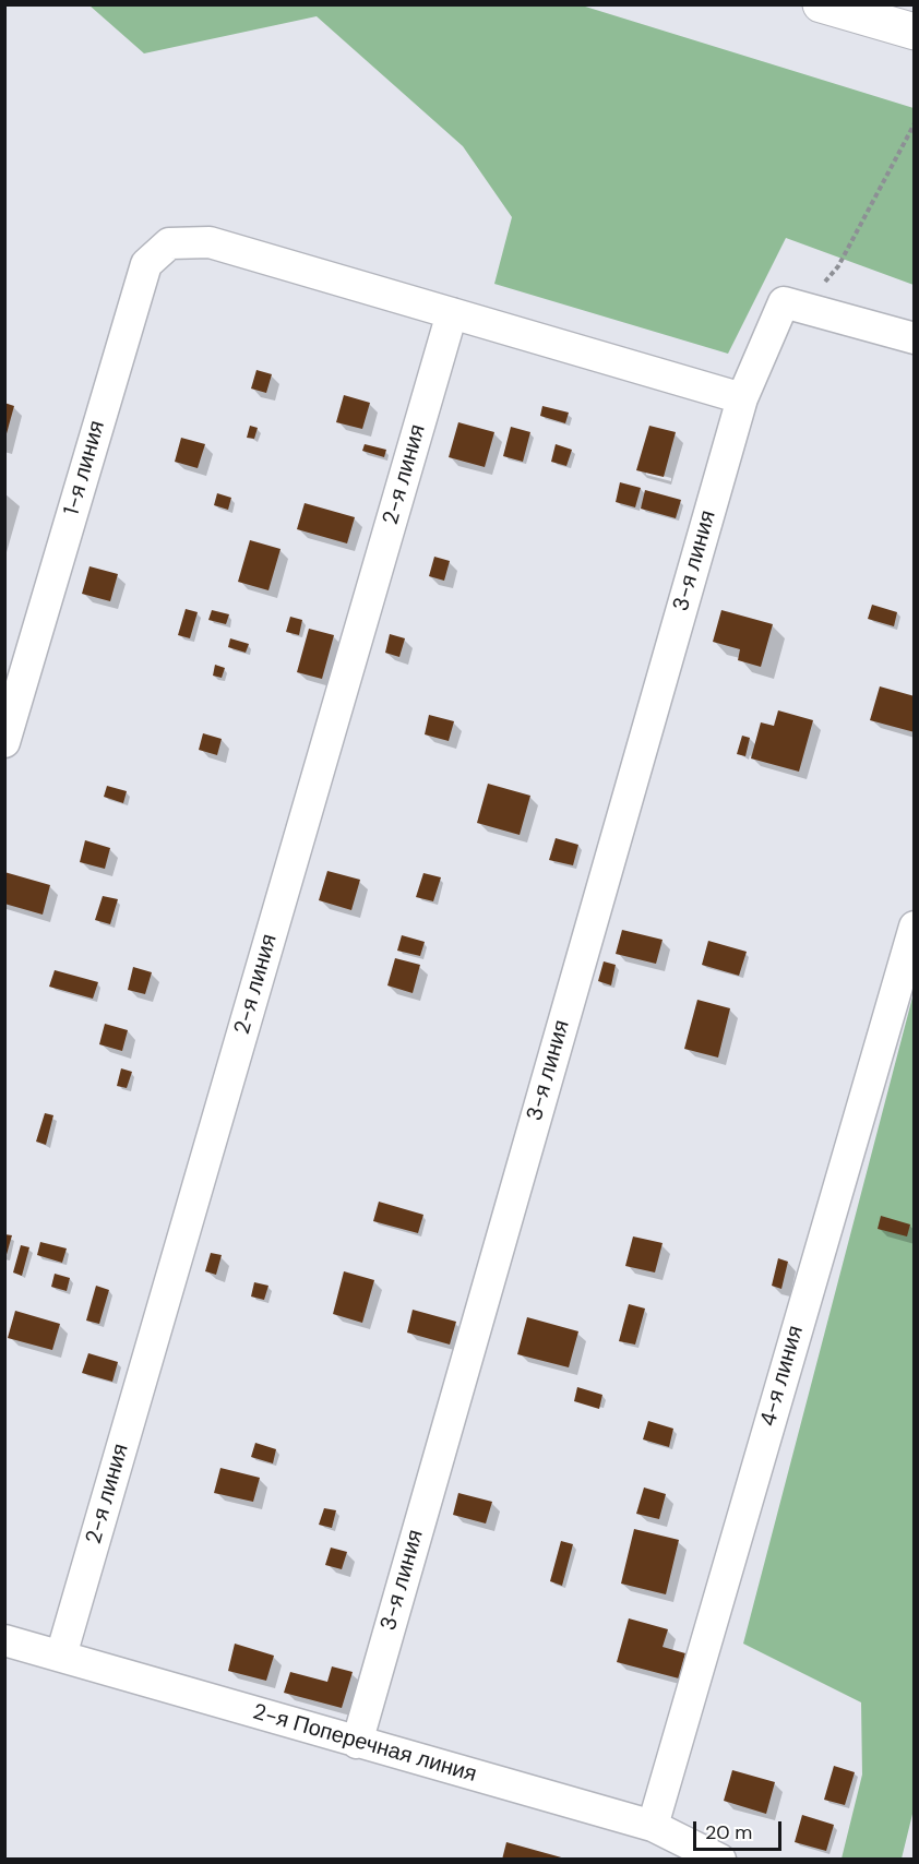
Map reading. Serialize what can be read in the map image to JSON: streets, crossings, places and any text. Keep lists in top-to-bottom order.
{
  "streets": {
    "street": [
      "1-я линия",
      "2-я линия",
      "3-я линия",
      "4-я линия",
      "2-я Поперечная линия"
    ]
  },
  "crossings": [
    ["1-я линия", "2-я линия"],
    ["1-я линия", "3-я линия"],
    ["2-я линия", "2-я Поперечная линия"],
    ["3-я линия", "2-я Поперечная линия"],
    ["4-я линия", "2-я Поперечная линия"]
  ],
  "scale_bar": "20 m"
}
